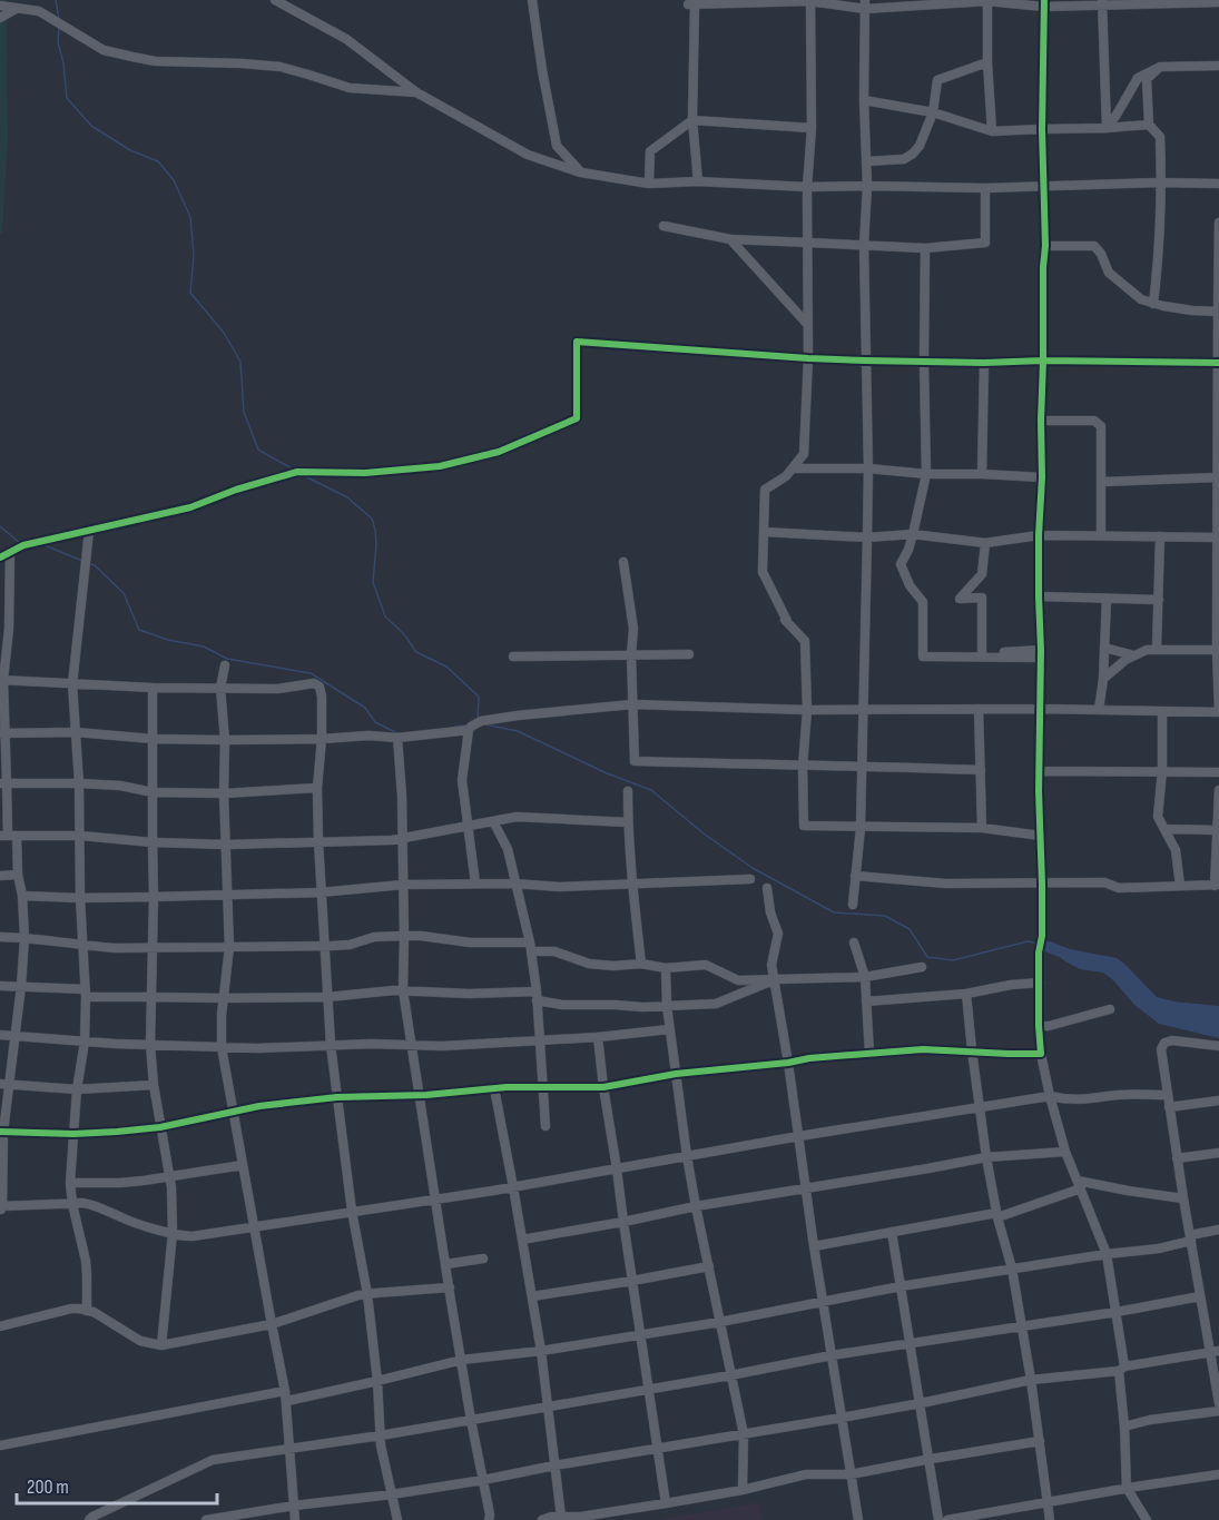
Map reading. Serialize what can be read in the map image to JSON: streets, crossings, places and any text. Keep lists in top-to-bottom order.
{
  "scale_bar": "200 m"
}
